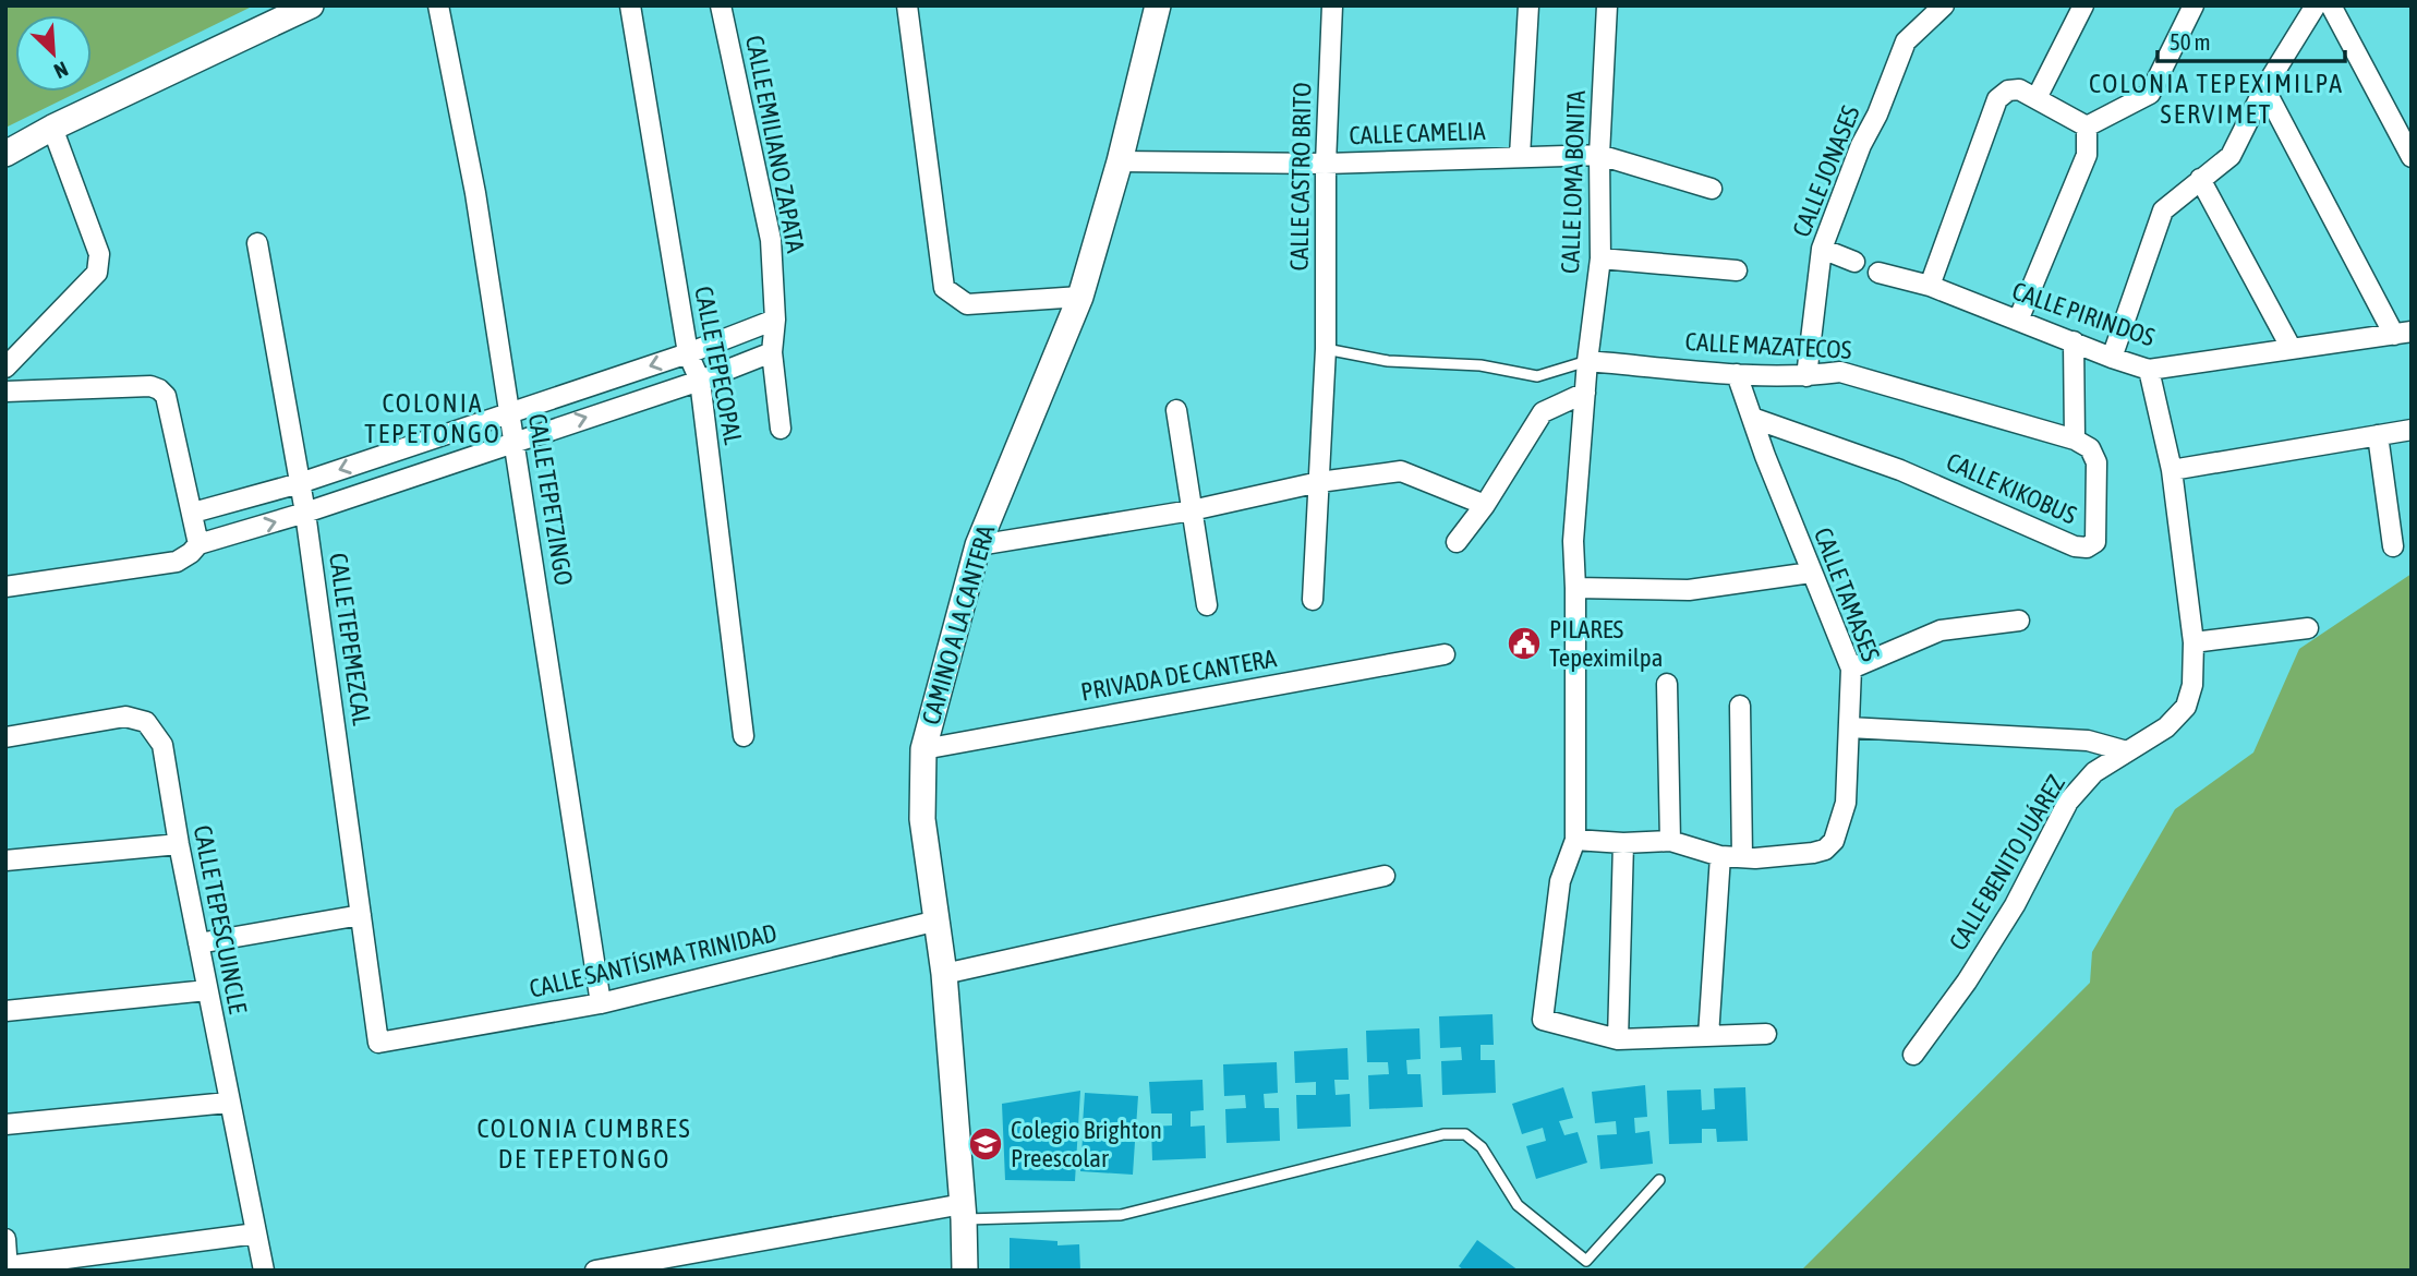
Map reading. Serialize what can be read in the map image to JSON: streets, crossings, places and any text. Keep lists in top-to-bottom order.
{
  "streets": {
    "street": [
      "CALLE CAMELIA",
      "CALLE EMILIANO ZAPATA",
      "CALLE JONASES",
      "CALLE CASTRO BRITO",
      "CALLE LOMA BONITA",
      "CALLE PIRINDOS",
      "CALLE MAZATECOS",
      "CALLE TEPECOPAL",
      "CALLE KIKOBUS",
      "CALLE TEPETZINGO",
      "CALLE TAMASES",
      "CAMINO A LA CANTERA",
      "CALLE TEPEMEZCAL",
      "PRIVADA DE CANTERA",
      "CALLE BENITO JUÁREZ",
      "CALLE TEPESCUINCLE",
      "CALLE SANTÍSIMA TRINIDAD"
    ]
  },
  "crossings": [
    ["CALLE CAMELIA", "CALLE CASTRO BRITO"],
    ["CALLE CAMELIA", "CALLE LOMA BONITA"],
    ["CALLE CAMELIA", "CAMINO A LA CANTERA"],
    ["CALLE JONASES", "CALLE MAZATECOS"],
    ["CALLE LOMA BONITA", "CALLE MAZATECOS"],
    ["CALLE PIRINDOS", "CALLE BENITO JUÁREZ"],
    ["CALLE MAZATECOS", "CALLE KIKOBUS"],
    ["CALLE MAZATECOS", "CALLE TAMASES"],
    ["CALLE KIKOBUS", "CALLE TAMASES"],
    ["CALLE TEPETZINGO", "CALLE SANTÍSIMA TRINIDAD"],
    ["CAMINO A LA CANTERA", "PRIVADA DE CANTERA"],
    ["CAMINO A LA CANTERA", "CALLE SANTÍSIMA TRINIDAD"],
    ["CALLE TEPEMEZCAL", "CALLE SANTÍSIMA TRINIDAD"]
  ],
  "districts": ["COLONIA TEPEXIMILPA SERVIMET", "COLONIA TEPETONGO", "COLONIA CUMBRES DE TEPETONGO"],
  "places": {
    "public building": ["PILARES Tepeximilpa"],
    "school or university": ["Colegio Brighton Preescolar"]
  },
  "scale_bar": "50 m",
  "north": "bottom right"
}
